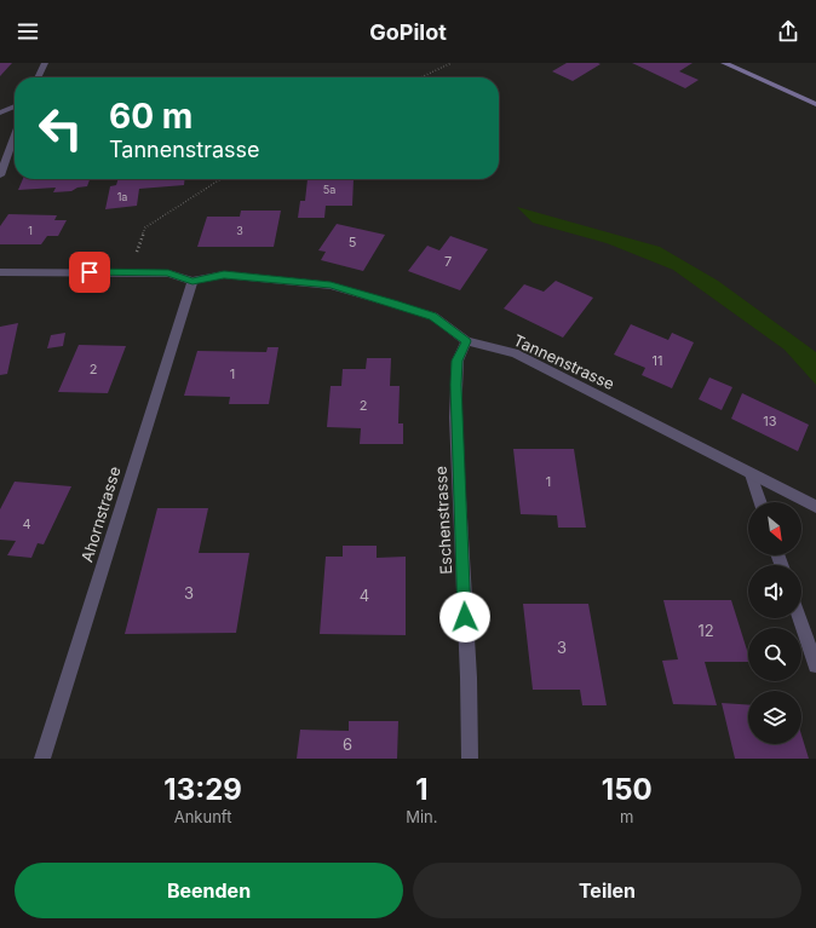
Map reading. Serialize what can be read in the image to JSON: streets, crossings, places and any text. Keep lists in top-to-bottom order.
{
  "streets": {
    "street": ["Tannenstrasse", "Ahornstrasse", "Eschenstrasse"]
  },
  "crossings": [
    ["Tannenstrasse", "Ahornstrasse"],
    ["Tannenstrasse", "Eschenstrasse"]
  ],
  "house_numbers": [
    "5a",
    "1a",
    "1",
    "3",
    "5",
    "7",
    "11",
    "2",
    "1",
    "2",
    "13",
    "1",
    "4",
    "3",
    "4",
    "12",
    "3",
    "6"
  ],
  "north": "bottom right",
  "page": {
    "header": "GoPilot",
    "turn": ["60 m", "Tannenstrasse"],
    "eta": [
      "13:29",
      "Ankunft",
      "1",
      "Min.",
      "150",
      "m"
    ],
    "buttons": ["Beenden", "Teilen"]
  }
}
